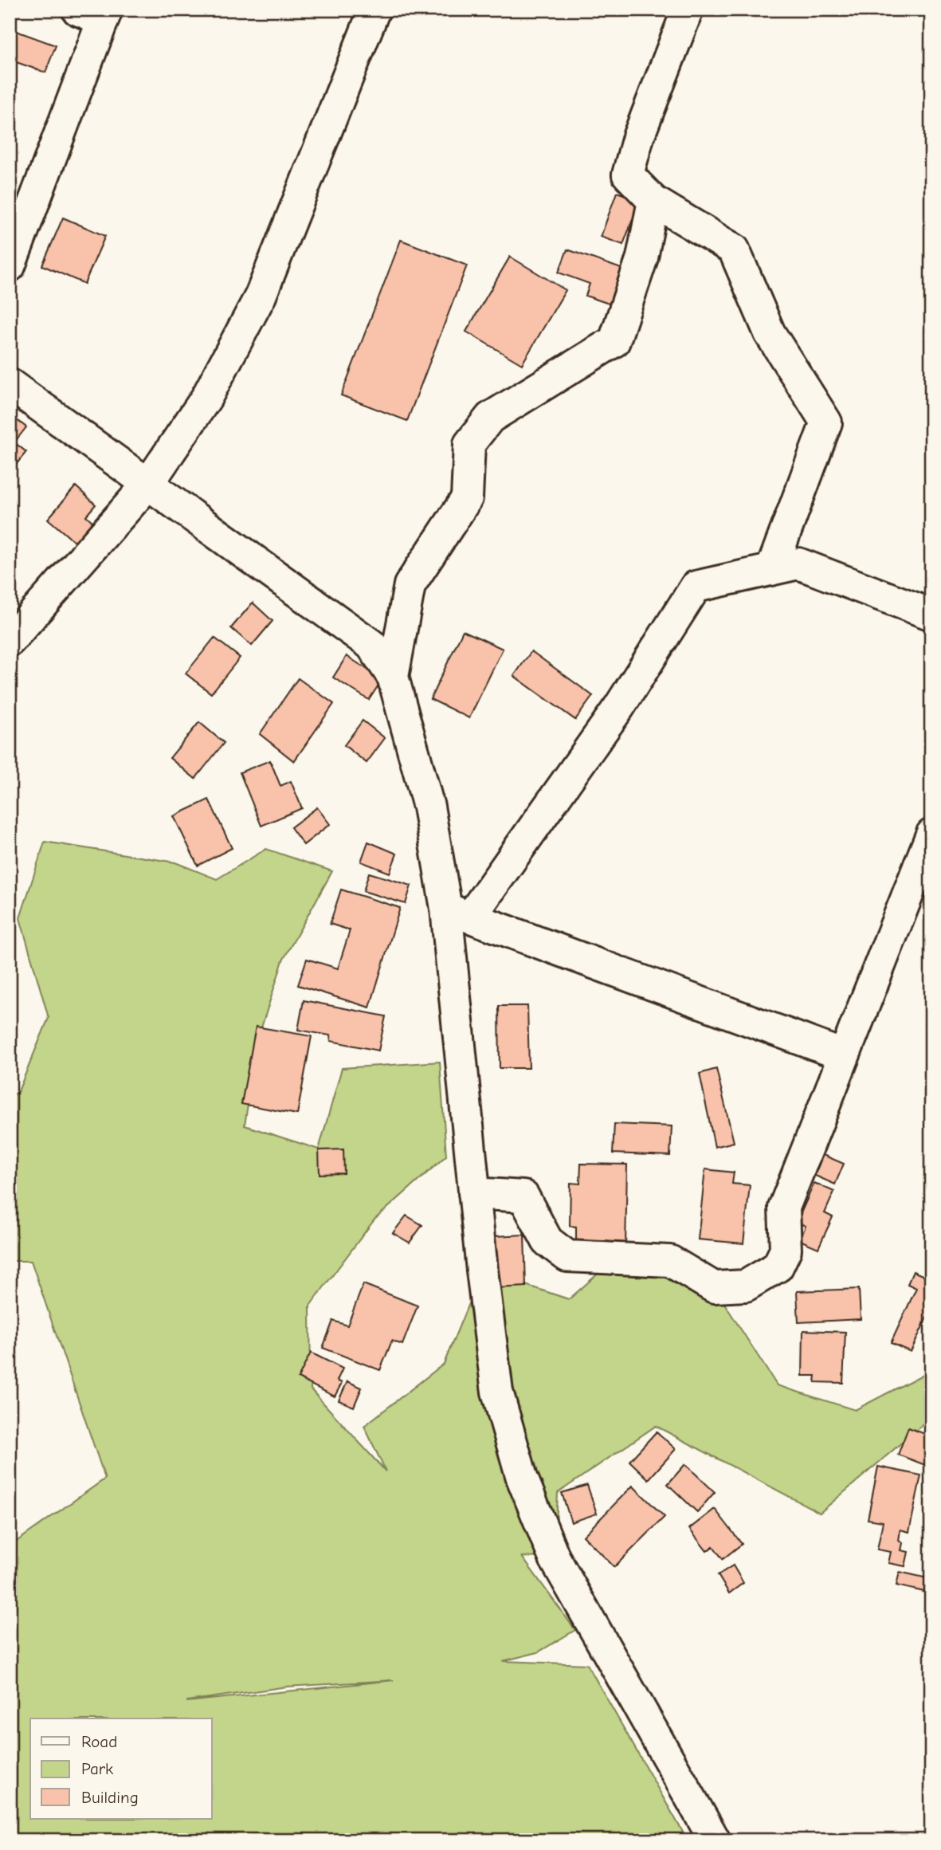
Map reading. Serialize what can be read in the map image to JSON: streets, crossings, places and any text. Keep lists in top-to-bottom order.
{
  "legend": ["Road", "Park", "Building"]
}
